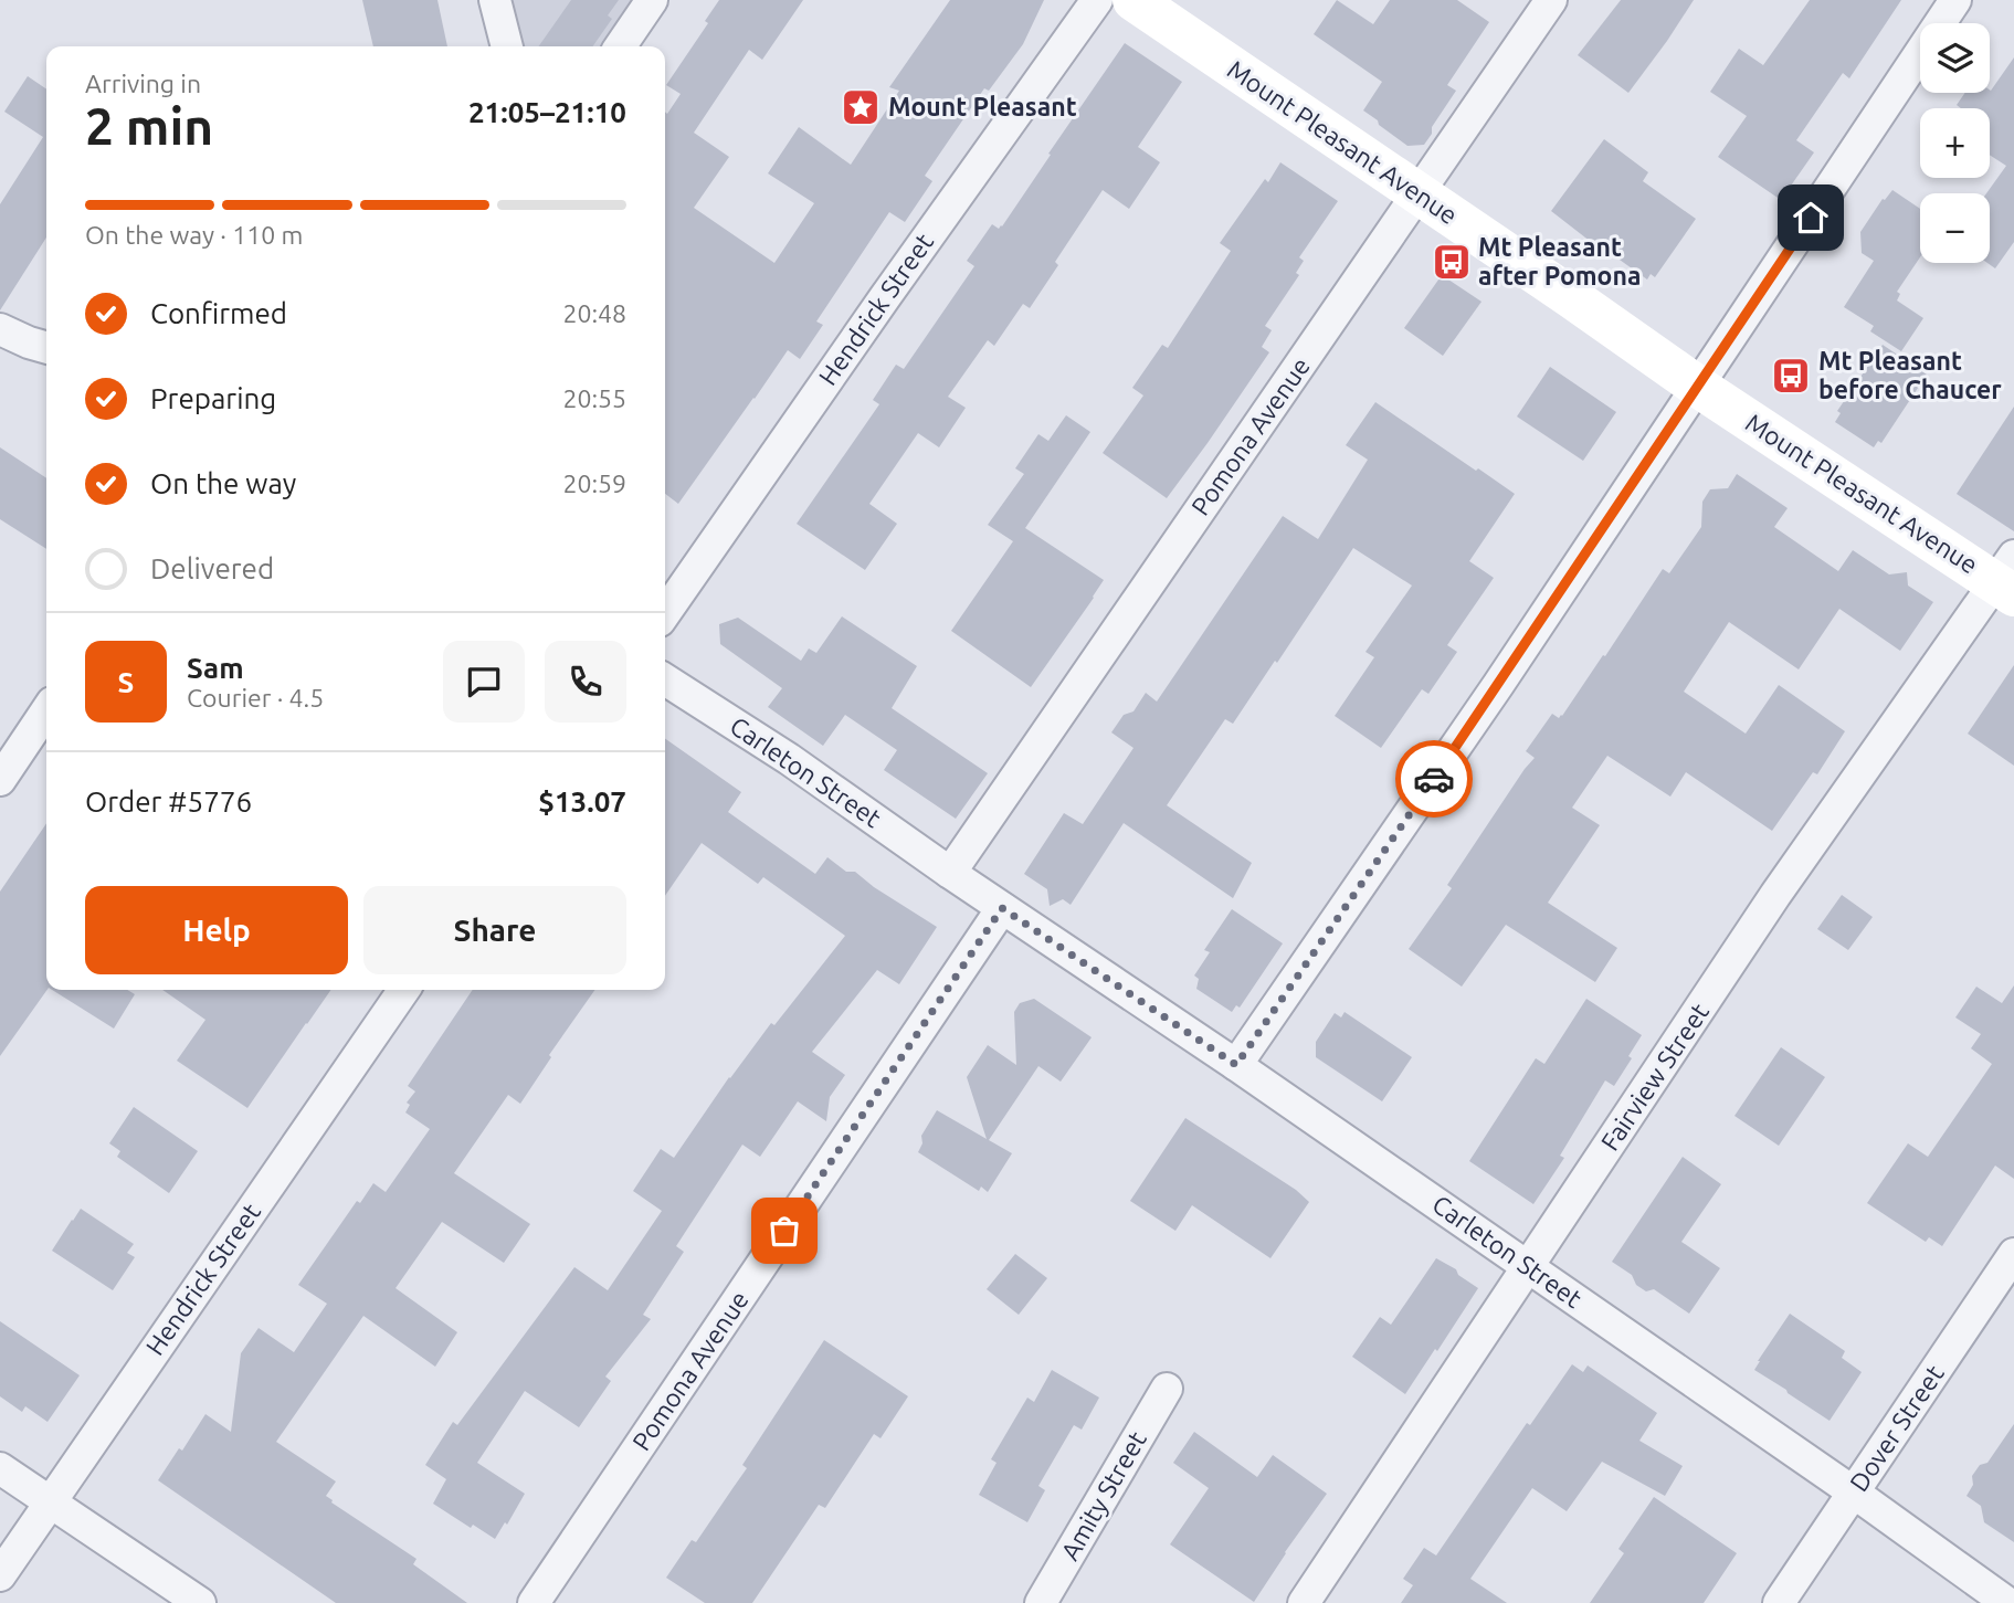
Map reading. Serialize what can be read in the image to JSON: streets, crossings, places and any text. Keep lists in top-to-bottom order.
{
  "streets": {
    "main road": ["Mount Pleasant Avenue"],
    "street": [
      "Hendrick Street",
      "Pomona Avenue",
      "Carleton Street",
      "Fairview Street",
      "Dover Street",
      "Amity Street"
    ]
  },
  "crossings": [
    ["Mount Pleasant Avenue", "Pomona Avenue"],
    ["Mount Pleasant Avenue", "Fairview Street"],
    ["Pomona Avenue", "Carleton Street"],
    ["Carleton Street", "Fairview Street"],
    ["Carleton Street", "Dover Street"]
  ],
  "places": {
    "place": ["Mount Pleasant"],
    "bus stop": ["Mt Pleasant after Pomona", "Mt Pleasant before Chaucer"]
  },
  "page": {
    "map_buttons": ["+", "−"],
    "heading": ["2 min", "Arriving in", "21:05–21:10"],
    "panel": [
      "Sam",
      "Courier · 4.5",
      "Order #5776",
      "$13.07"
    ],
    "bar": "On the way · 110 m",
    "list": [
      ["Confirmed", "20:48"],
      ["Preparing", "20:55"],
      ["On the way", "20:59"],
      "Delivered"
    ],
    "round": "S",
    "buttons": ["Help", "Share"]
  }
}
